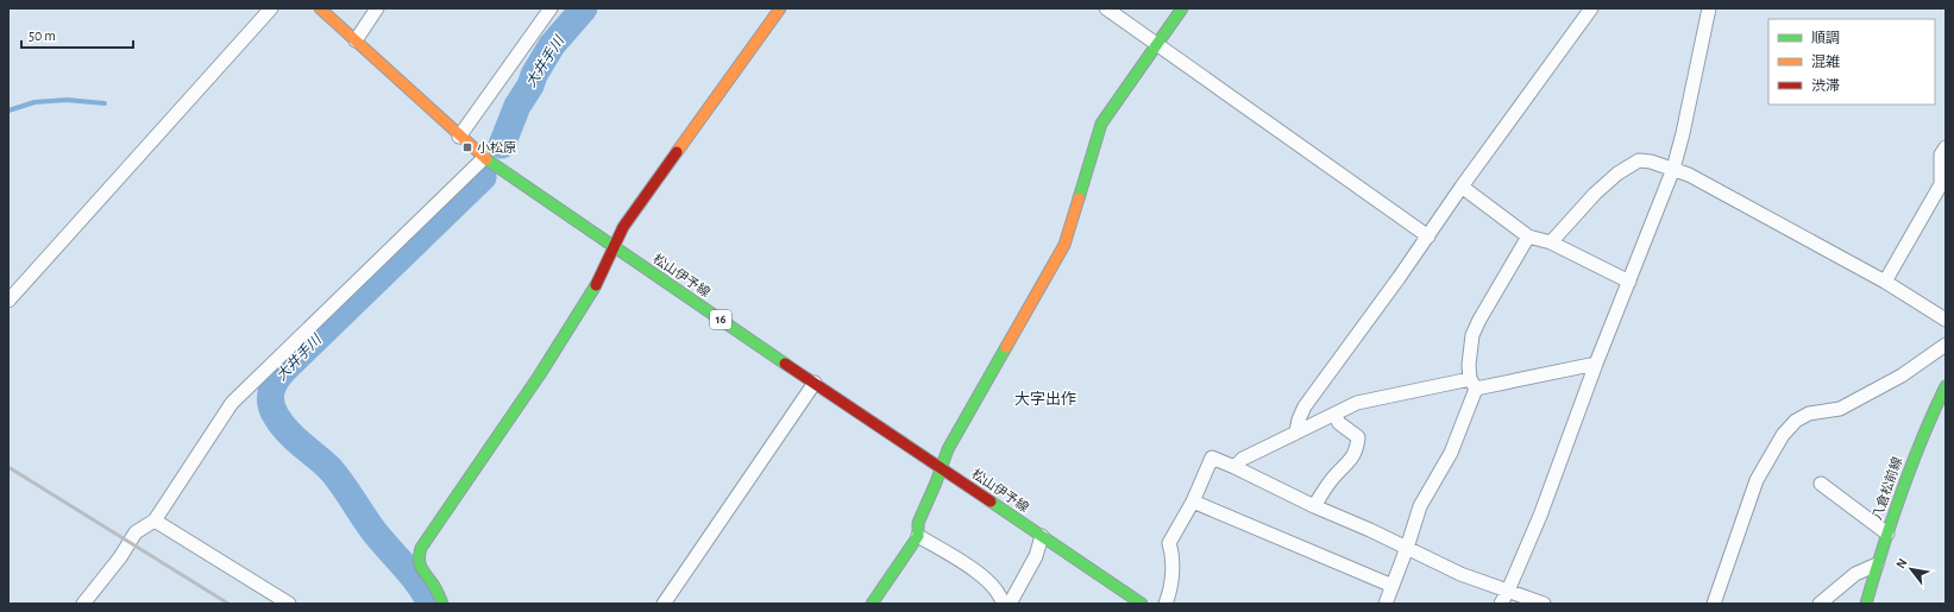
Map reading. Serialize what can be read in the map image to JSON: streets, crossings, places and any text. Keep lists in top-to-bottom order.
{
  "streets": {
    "street": ["松山伊予線", "16", "八倉松前線"]
  },
  "districts": ["大字出作"],
  "water": ["大井手川"],
  "places": {
    "transit": ["小松原"]
  },
  "legend": ["順調", "混雑", "渋滞"],
  "scale_bar": "50 m",
  "north": "top left"
}
